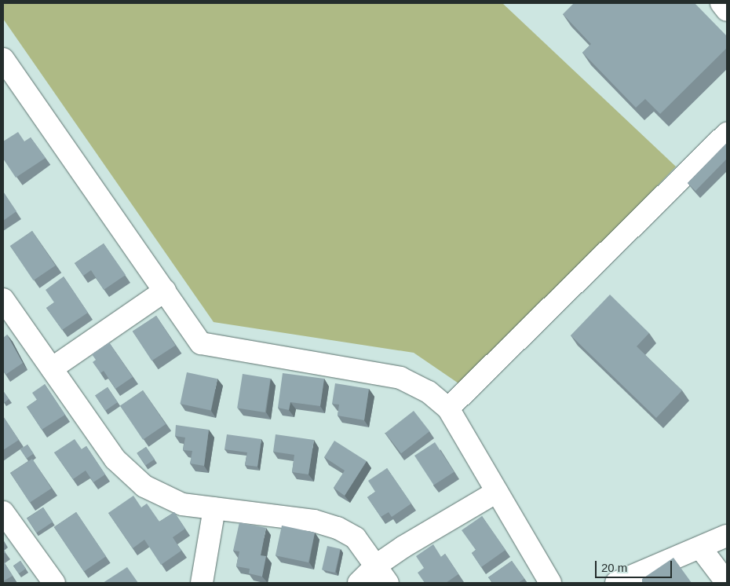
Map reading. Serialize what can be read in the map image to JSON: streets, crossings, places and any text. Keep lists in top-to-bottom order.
{
  "scale_bar": "20 m"
}
